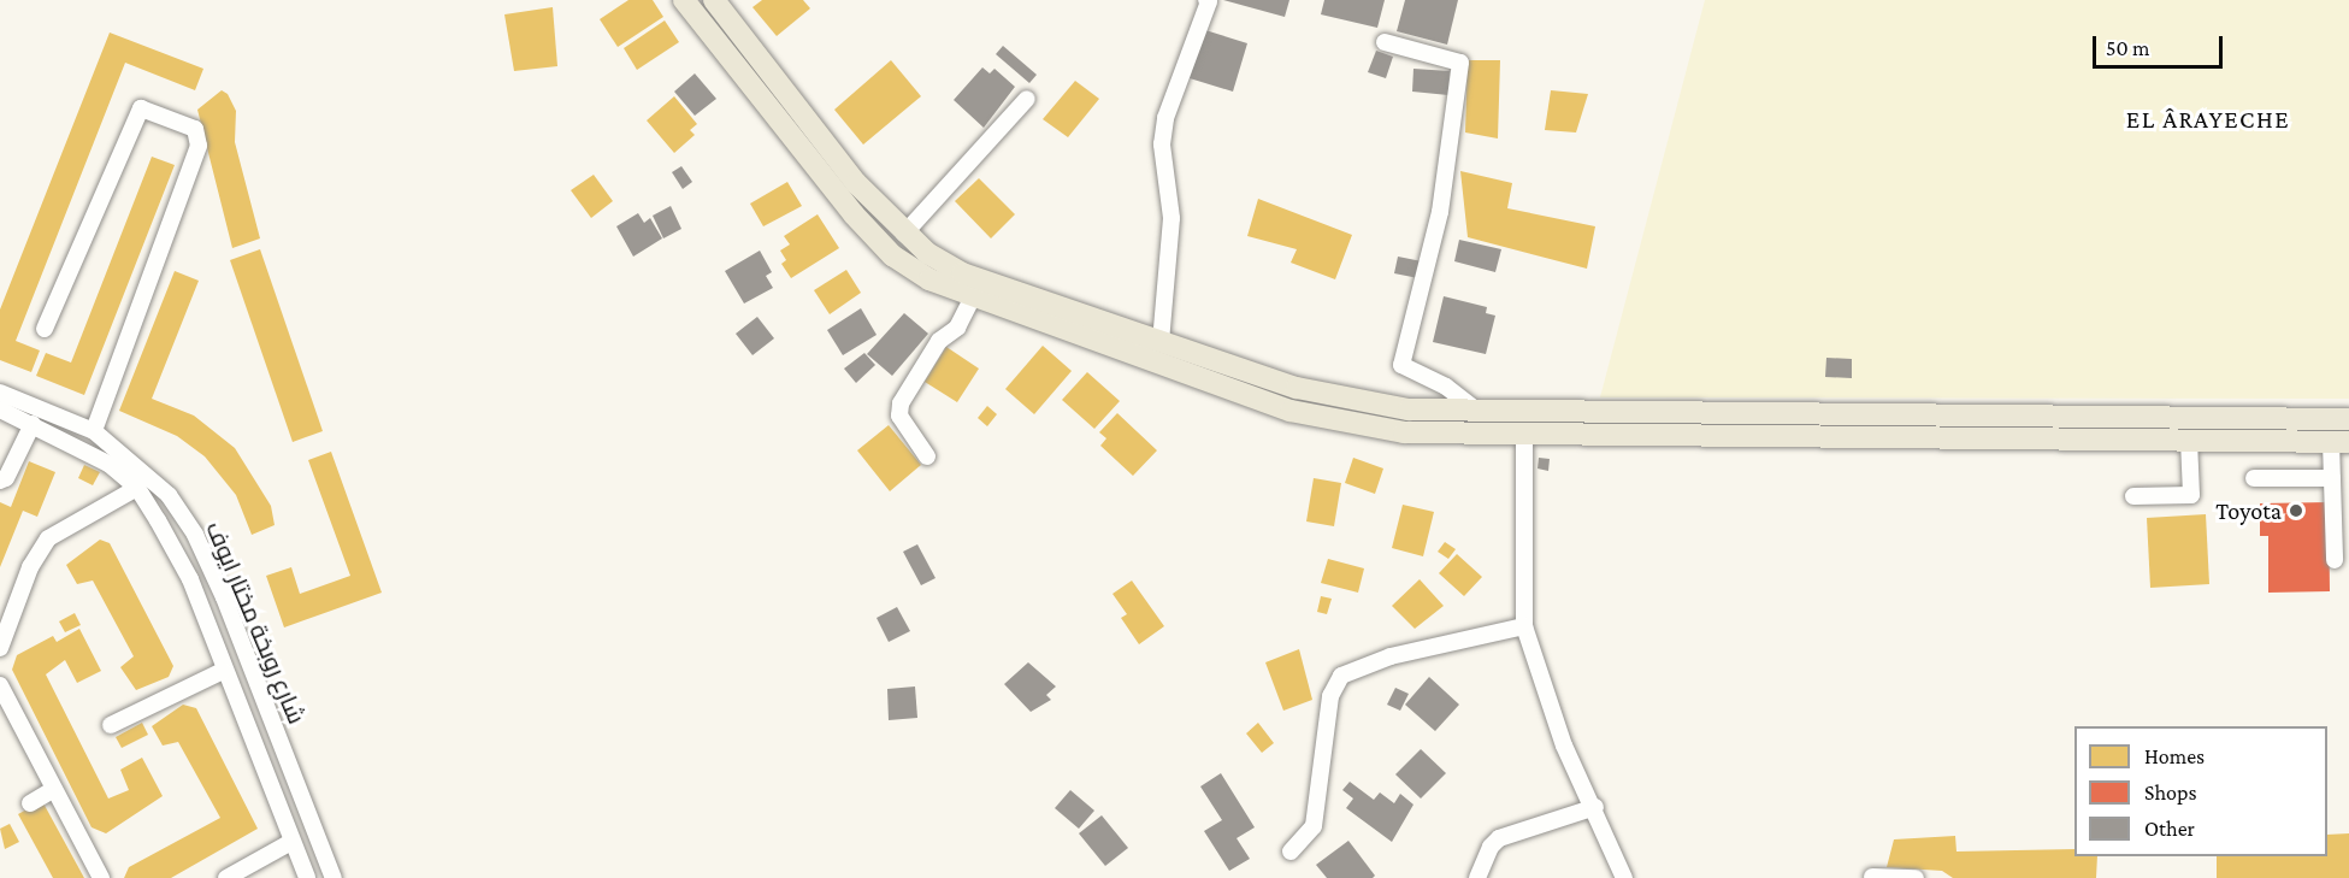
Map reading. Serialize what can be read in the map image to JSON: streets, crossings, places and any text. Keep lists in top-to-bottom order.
{
  "streets": {
    "street": ["شارع روبخة مختار ايوف"]
  },
  "districts": ["EL ÂRAYECHE"],
  "places": ["Toyota"],
  "legend": ["Homes", "Shops", "Other"],
  "scale_bar": "50 m"
}
